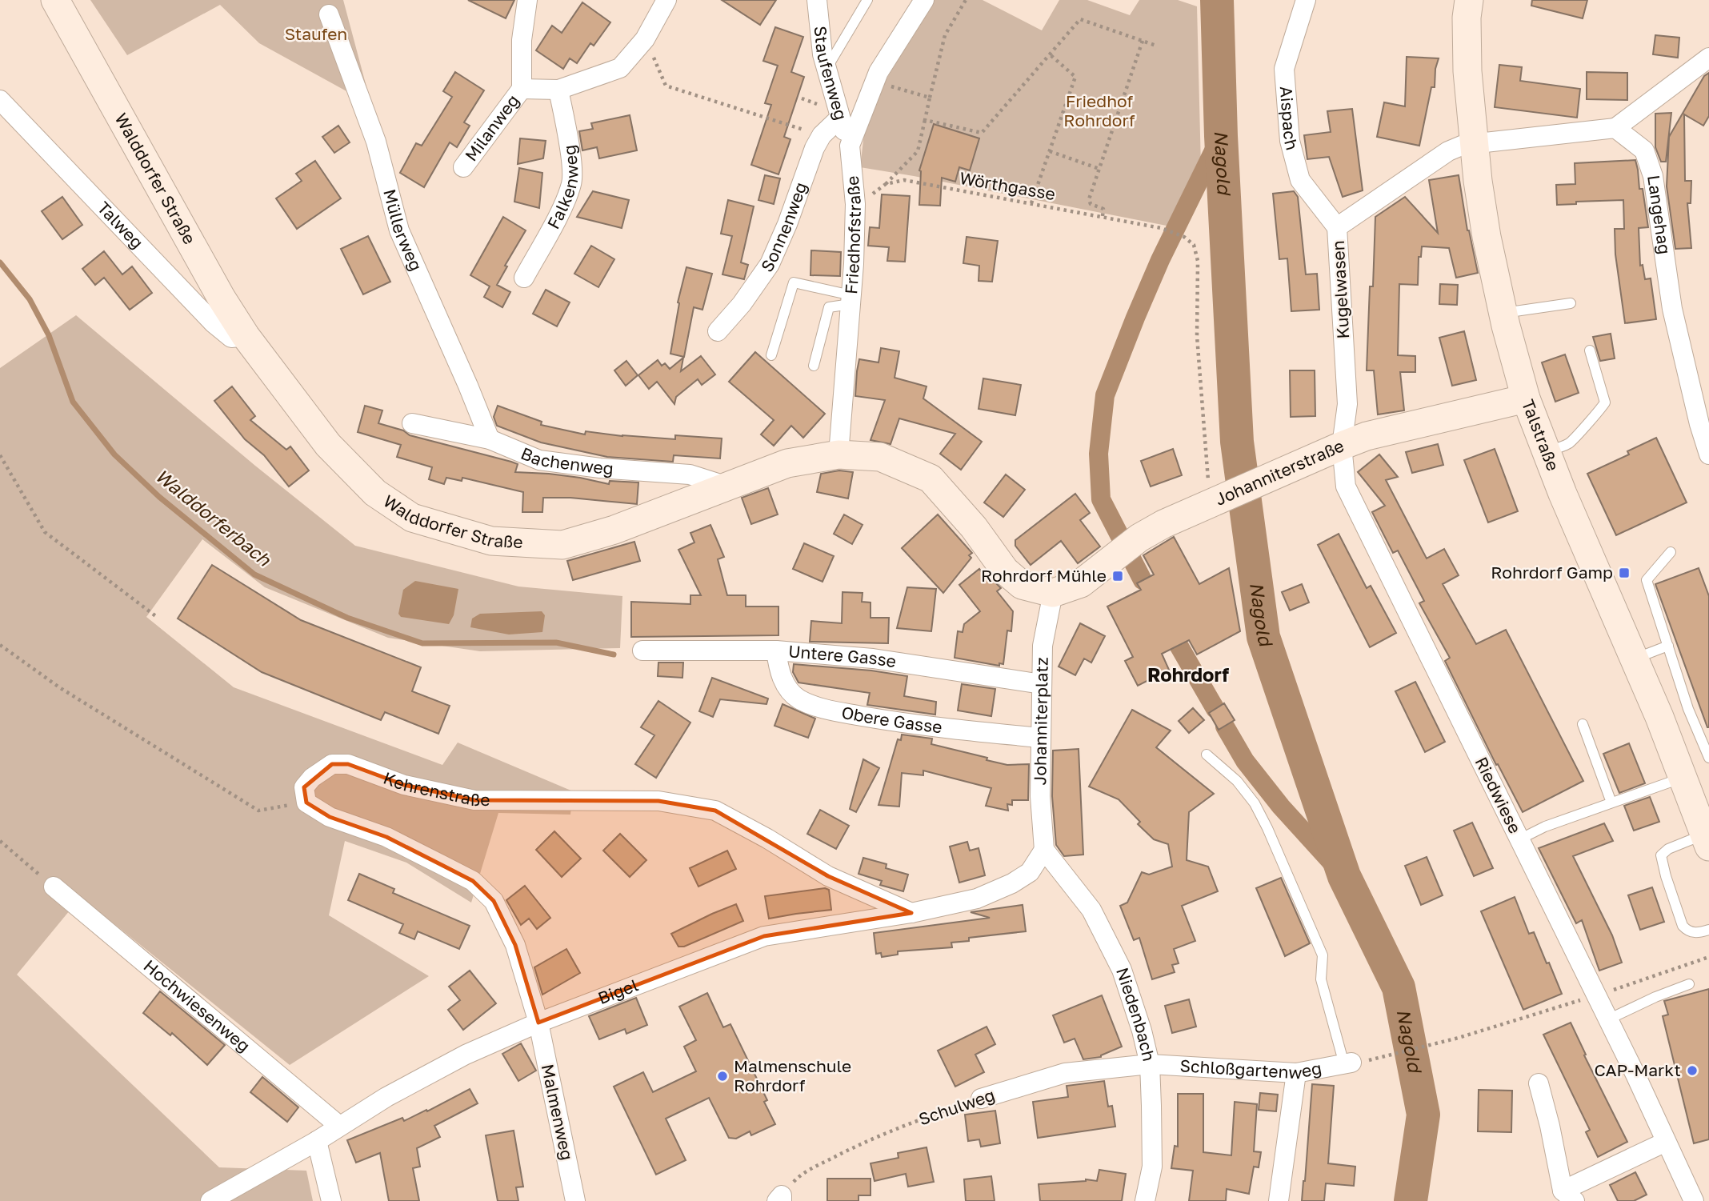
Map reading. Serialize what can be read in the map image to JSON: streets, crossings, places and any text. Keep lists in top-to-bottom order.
{
  "streets": {
    "street": [
      "Staufenweg",
      "Aispach",
      "Milanweg",
      "Walddorfer Straße",
      "Falkenweg",
      "Langehag",
      "Talweg",
      "Sonnenweg",
      "Müllerweg",
      "Friedhofstraße",
      "Kugelwasen",
      "Talstraße",
      "Bachenweg",
      "Johanniterstraße",
      "Untere Gasse",
      "Obere Gasse",
      "Johanniterplatz",
      "Kehrenstraße",
      "Riedwiese",
      "Bigel",
      "Hochwiesenweg",
      "Niedenbach",
      "Schloßgartenweg",
      "Schulweg",
      "Malmenweg"
    ],
    "path": ["Wörthgasse"]
  },
  "crossings": [
    ["Staufenweg", "Sonnenweg"],
    ["Staufenweg", "Friedhofstraße"],
    ["Aispach", "Kugelwasen"],
    ["Walddorfer Straße", "Talweg"],
    ["Walddorfer Straße", "Friedhofstraße"],
    ["Walddorfer Straße", "Bachenweg"],
    ["Walddorfer Straße", "Johanniterstraße"],
    ["Walddorfer Straße", "Johanniterplatz"],
    ["Wörthgasse", "Johanniterstraße"],
    ["Müllerweg", "Bachenweg"],
    ["Kugelwasen", "Talstraße"],
    ["Kugelwasen", "Johanniterstraße"],
    ["Kugelwasen", "Riedwiese"],
    ["Talstraße", "Johanniterstraße"],
    ["Johanniterstraße", "Johanniterplatz"],
    ["Johanniterstraße", "Riedwiese"],
    ["Untere Gasse", "Obere Gasse"],
    ["Untere Gasse", "Johanniterplatz"],
    ["Obere Gasse", "Johanniterplatz"],
    ["Johanniterplatz", "Bigel"],
    ["Johanniterplatz", "Niedenbach"],
    ["Kehrenstraße", "Bigel"],
    ["Bigel", "Hochwiesenweg"],
    ["Bigel", "Niedenbach"],
    ["Bigel", "Malmenweg"],
    ["Niedenbach", "Schloßgartenweg"],
    ["Niedenbach", "Schulweg"],
    ["Schloßgartenweg", "Schulweg"]
  ],
  "districts": ["Rohrdorf"],
  "water": ["Nagold", "Walddorferbach"],
  "parks": ["Staufen", "Friedhof Rohrdorf"],
  "places": {
    "transit": ["Rohrdorf Gamp", "Rohrdorf Mühle"],
    "other": ["CAP-Markt", "Malmenschule Rohrdorf"]
  }
}
